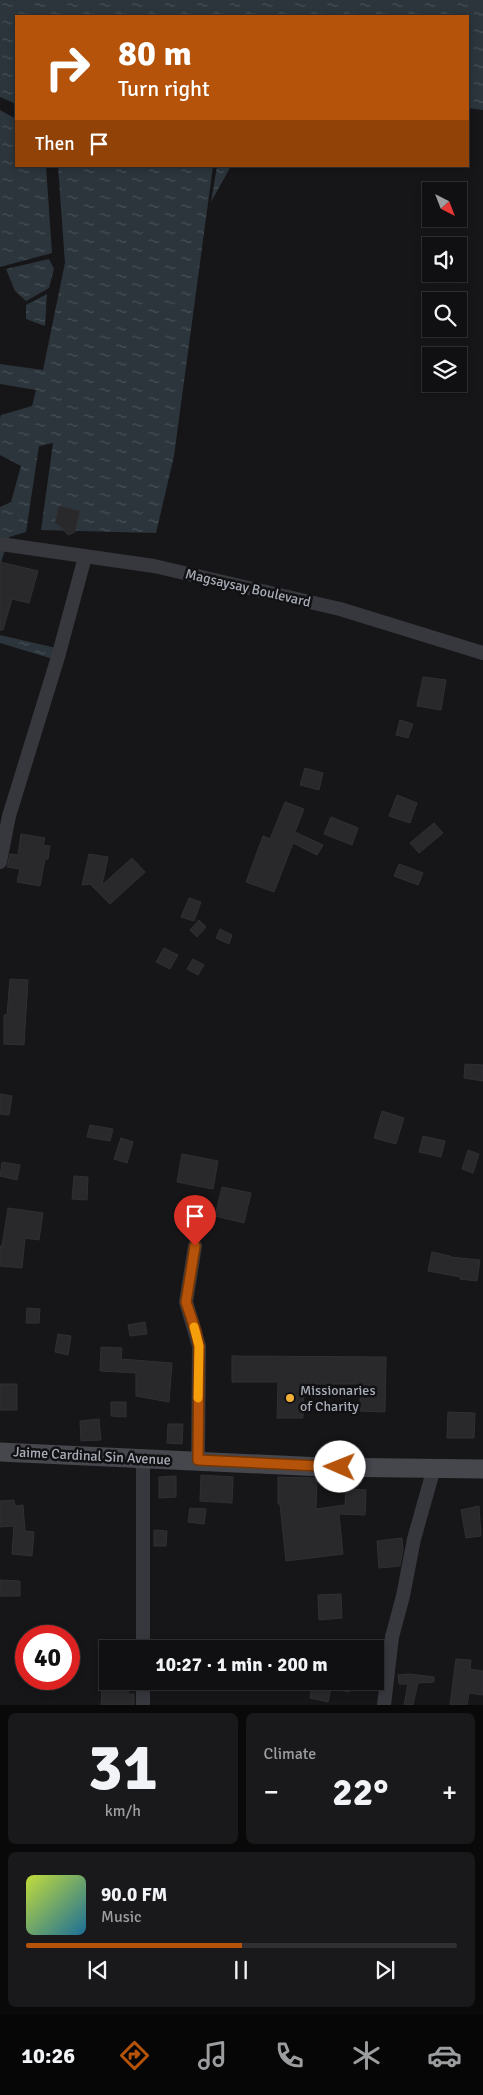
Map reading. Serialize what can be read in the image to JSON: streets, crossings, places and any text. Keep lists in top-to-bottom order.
{
  "streets": {
    "street": ["Magsaysay Boulevard", "Jaime Cardinal Sin Avenue"]
  },
  "places": ["Missionaries of Charity"],
  "north": "bottom right",
  "page": {
    "turn": ["80 m", "Turn right"],
    "then": "Then",
    "limit": "40",
    "trip": "10:27 · 1 min · 200 m",
    "tile": [
      ["31", "km/h"],
      "Climate"
    ],
    "heat": ["−", "22°", "+"],
    "song": ["90.0 FM", "Music"],
    "tabs": "10:26"
  }
}
